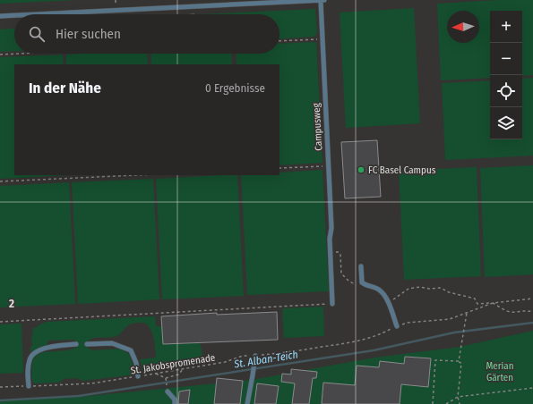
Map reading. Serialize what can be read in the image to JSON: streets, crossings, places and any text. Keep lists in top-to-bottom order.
{
  "streets": {
    "lane": ["Campusweg"],
    "path": ["St. Jakobspromenade"]
  },
  "water": ["St. Alban-Teich"],
  "parks": ["Merian Gärten"],
  "places": ["FC Basel Campus"],
  "north": "left",
  "page": {
    "map_buttons": ["+", "−"],
    "search": "Hier suchen",
    "heading": ["In der Nähe", "0 Ergebnisse"]
  },
  "grid": {
    "rows": ["2"]
  }
}
